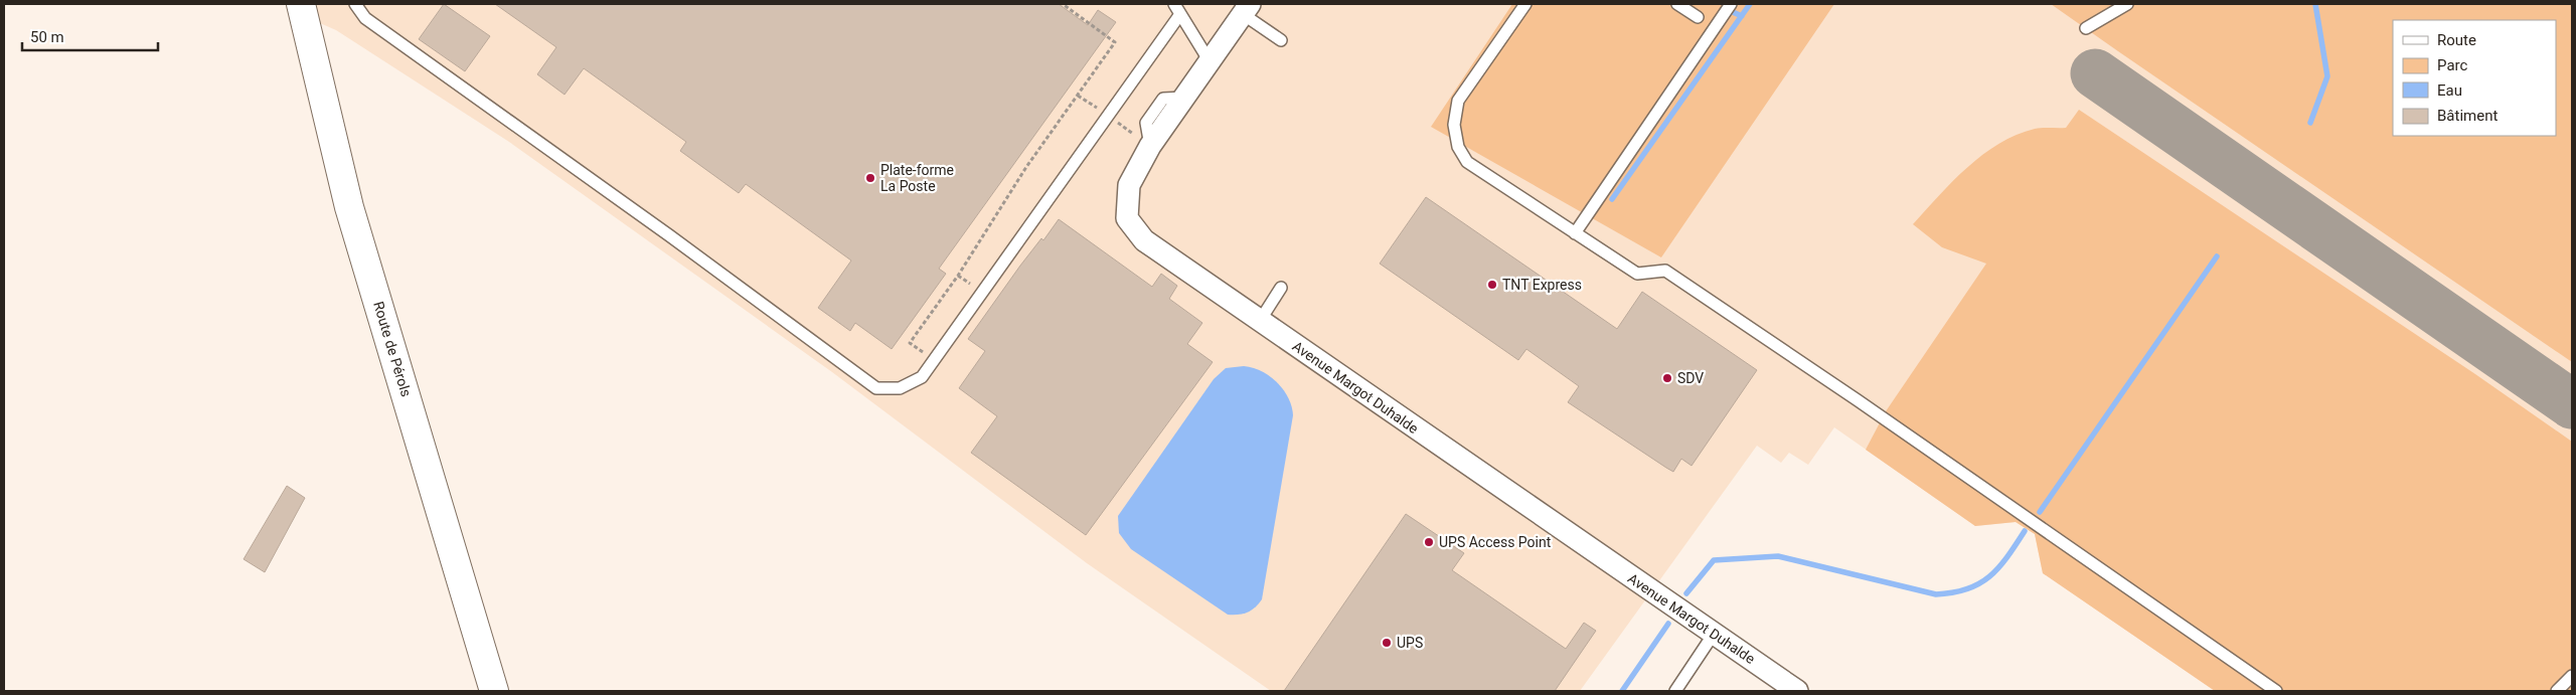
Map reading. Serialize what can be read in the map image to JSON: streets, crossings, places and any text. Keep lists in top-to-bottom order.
{
  "streets": {
    "street": ["Route de Pérols", "Avenue Margot Duhalde"]
  },
  "places": [
    "Plate-forme La Poste",
    "TNT Express",
    "SDV",
    "UPS Access Point",
    "UPS"
  ],
  "legend": [
    "Route",
    "Parc",
    "Eau",
    "Bâtiment"
  ],
  "scale_bar": "50 m"
}
